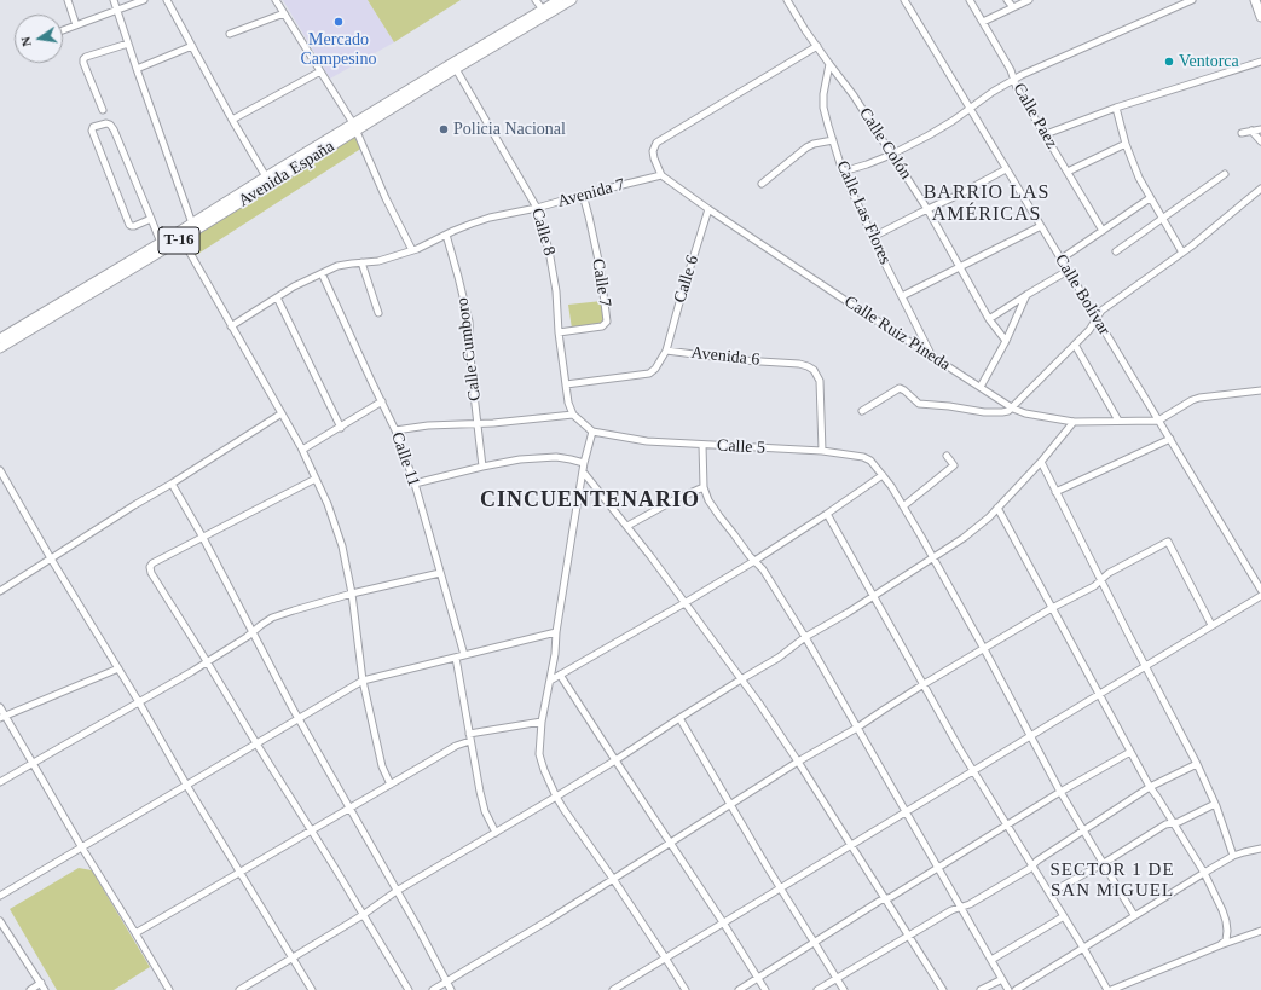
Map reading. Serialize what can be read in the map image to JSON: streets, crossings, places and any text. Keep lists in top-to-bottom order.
{
  "streets": {
    "highway": ["Avenida España", "T-16"],
    "street": [
      "Calle Paez",
      "Calle Colón",
      "Avenida 7",
      "Calle Las Flores",
      "Calle 8",
      "Calle 6",
      "Calle 7",
      "Calle Bolívar",
      "Calle Ruiz Pineda",
      "Calle Cumboro",
      "Avenida 6",
      "Calle 5",
      "Calle 11"
    ]
  },
  "crossings": [
    ["Calle Colón", "Calle Las Flores"],
    ["Avenida España", "Calle 8"],
    ["Avenida 7", "Calle 8"],
    ["Avenida 7", "Calle 7"],
    ["Avenida 7", "Calle Ruiz Pineda"],
    ["Avenida 7", "Calle Cumboro"],
    ["Avenida 7", "Calle 11"],
    ["Calle Las Flores", "Calle Ruiz Pineda"],
    ["Calle 8", "Calle 7"],
    ["Calle 6", "Calle Ruiz Pineda"],
    ["Calle 6", "Avenida 6"],
    ["Calle Bolívar", "Calle Ruiz Pineda"],
    ["Avenida 6", "Calle 5"]
  ],
  "districts": ["BARRIO LAS AMÉRICAS", "CINCUENTENARIO", "SECTOR 1 DE SAN MIGUEL"],
  "places": ["Mercado Campesino", "Ventorca", "Policia Nacional"],
  "north": "left"
}
